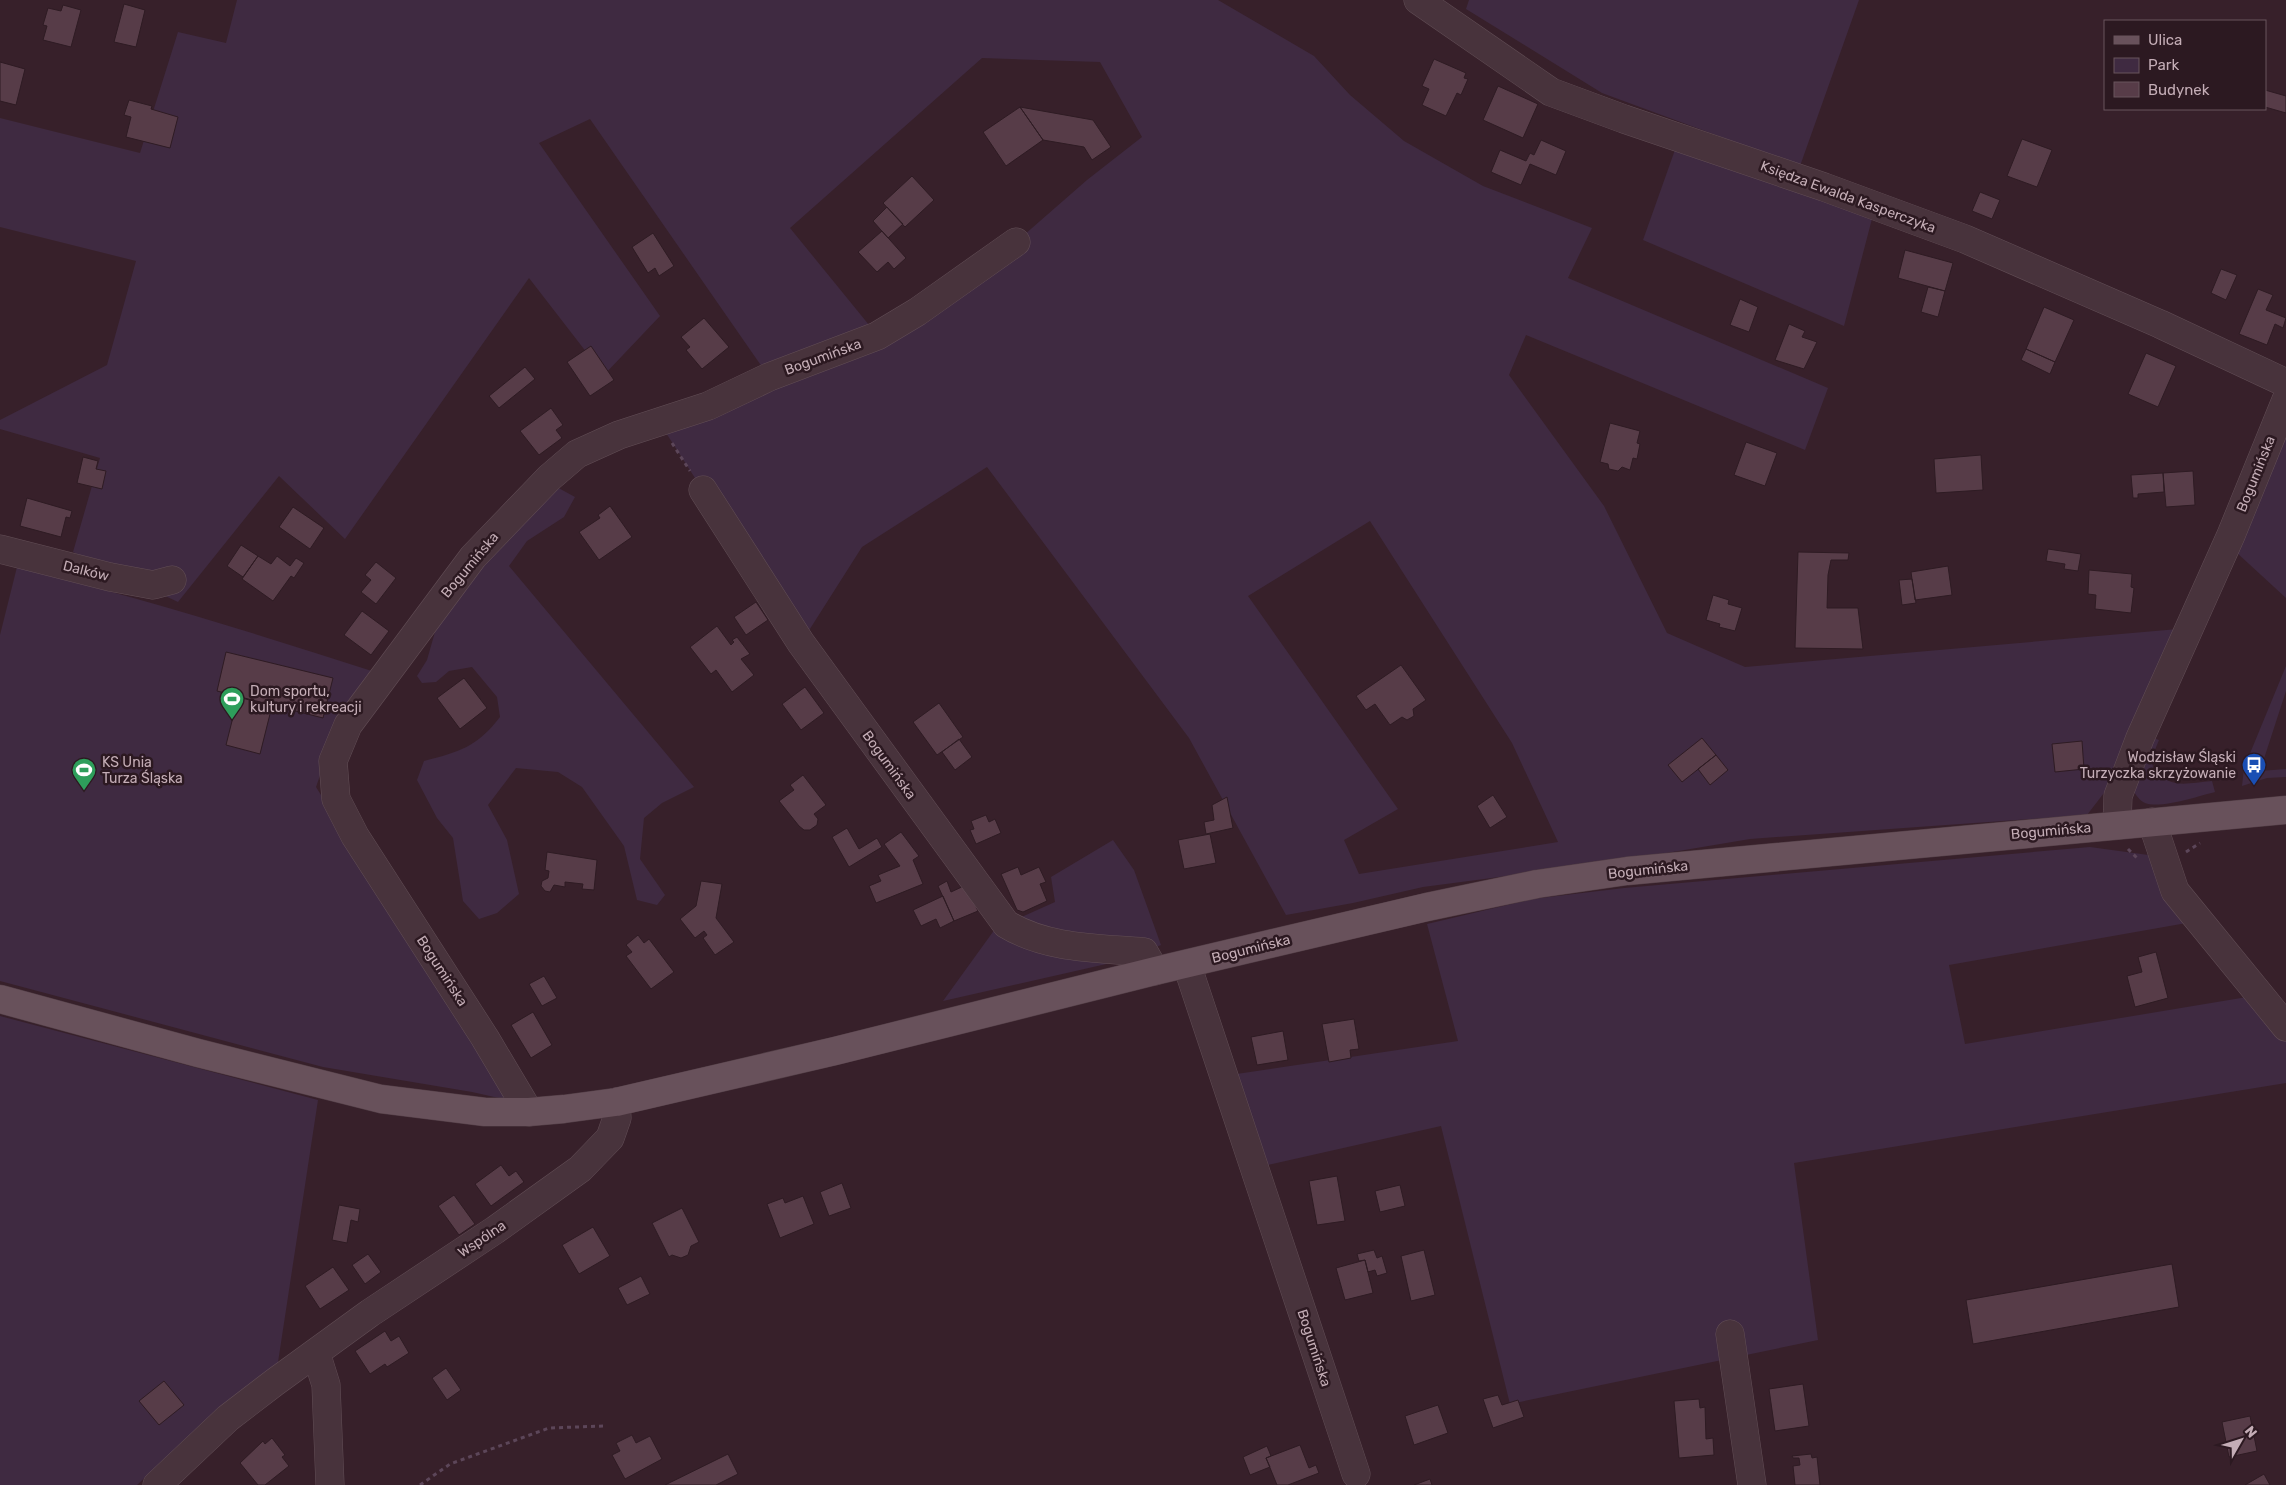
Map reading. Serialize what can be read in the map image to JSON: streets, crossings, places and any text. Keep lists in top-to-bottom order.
{
  "streets": {
    "main road": ["Bogumińska"],
    "street": ["Księdza Ewalda Kasperczyka", "Dalków", "Wspólna"]
  },
  "crossings": [
    ["Bogumińska", "Wspólna"]
  ],
  "places": {
    "sports": ["Dom sportu, kultury i rekreacji", "KS Unia Turza Śląska"],
    "bus stop": ["Wodzisław Śląski Turzyczka skrzyżowanie"]
  },
  "legend": ["Ulica", "Park", "Budynek"],
  "north": "top right"
}
